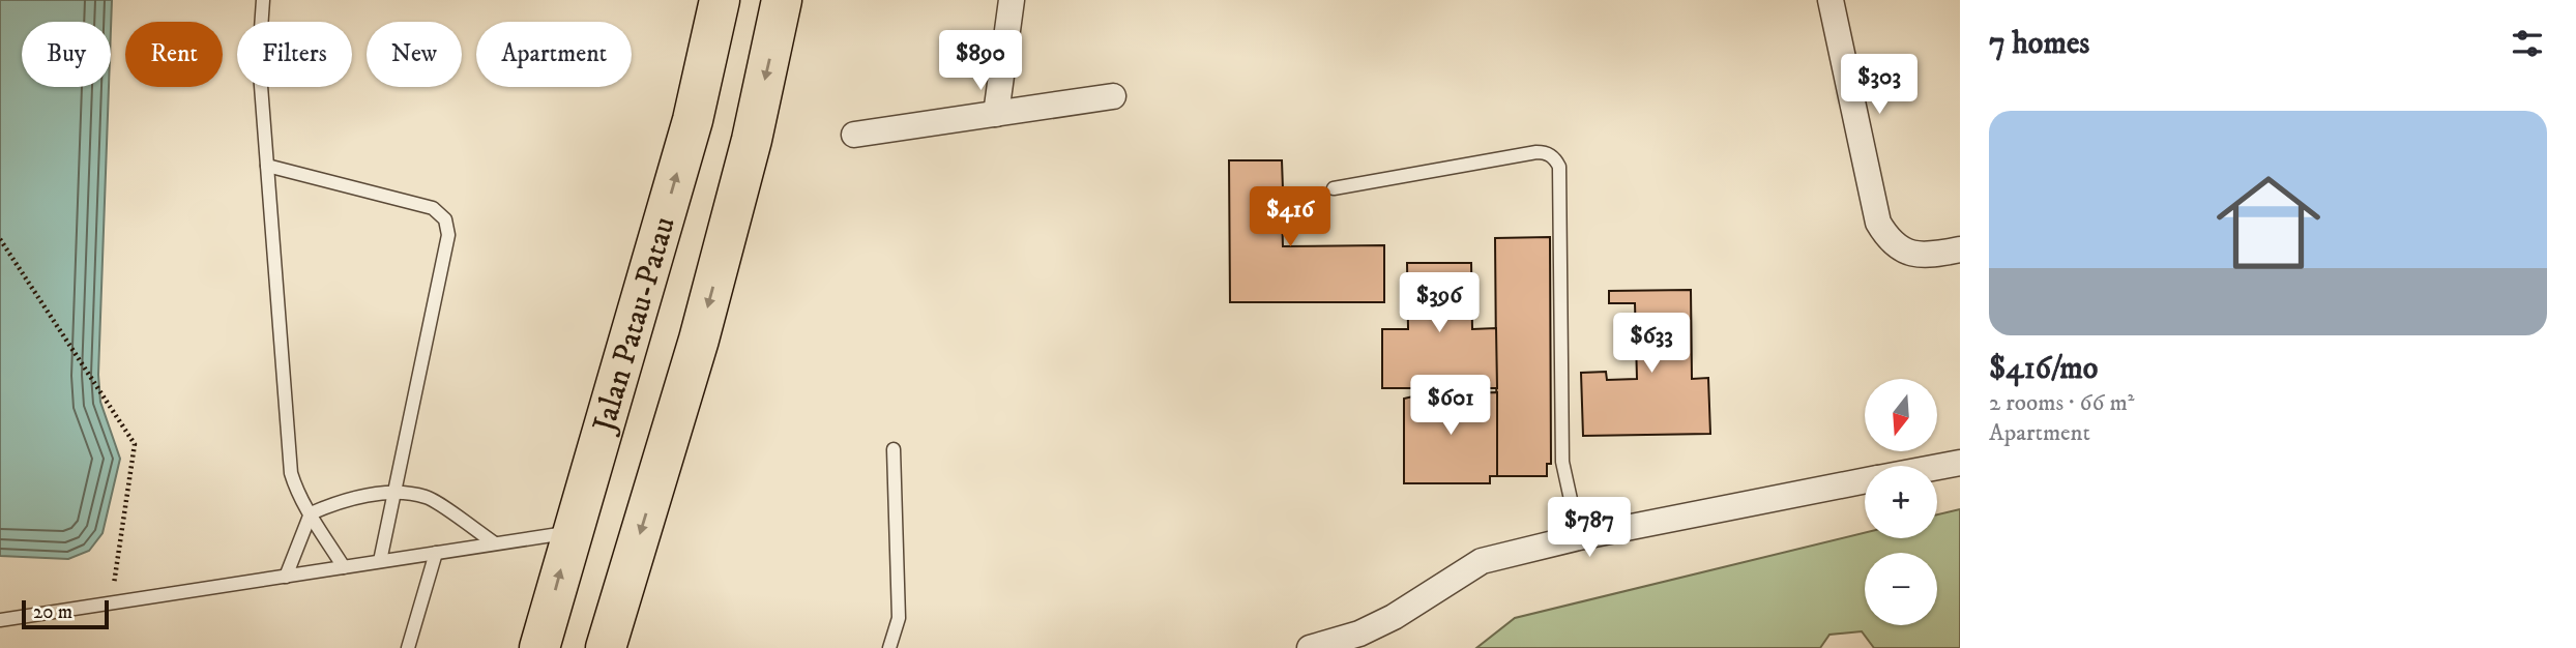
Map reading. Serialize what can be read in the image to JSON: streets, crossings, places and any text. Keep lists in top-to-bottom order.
{
  "streets": {
    "main road": ["Jalan Patau-Patau"]
  },
  "scale_bar": "20 m",
  "north": "bottom",
  "page": {
    "heading": "7 homes",
    "chip": [
      "Buy",
      "Rent",
      "Filters",
      "New",
      "Apartment"
    ],
    "price": [
      "$890",
      "$303",
      "$416",
      "$396",
      "$633",
      "$601",
      "$787"
    ],
    "list": [
      {
        "name": "$416/mo",
        "note": "2 rooms · 66 m² · Apartment"
      }
    ],
    "map_buttons": ["+", "−"],
    "scale": "20 m"
  }
}
